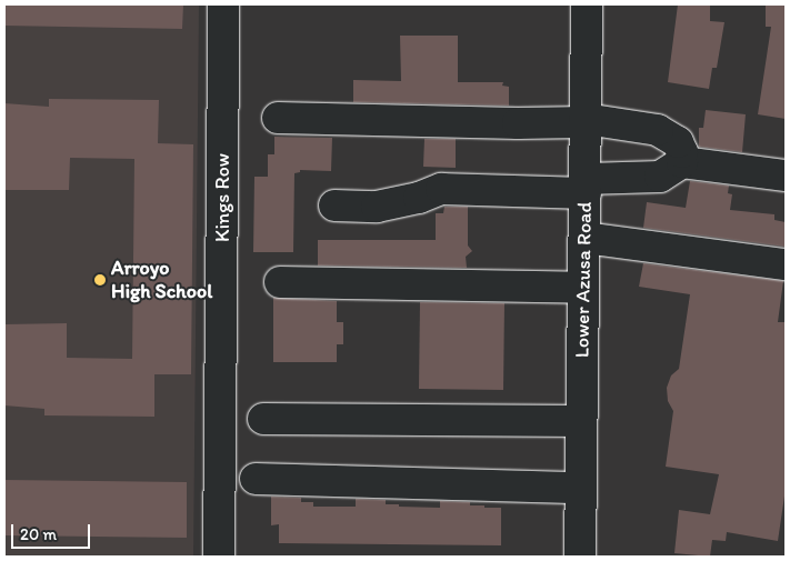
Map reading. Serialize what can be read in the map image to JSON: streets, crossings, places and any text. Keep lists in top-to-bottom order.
{
  "streets": {
    "main road": ["Kings Row", "Lower Azusa Road"]
  },
  "places": ["Arroyo High School"],
  "scale_bar": "20 m"
}
